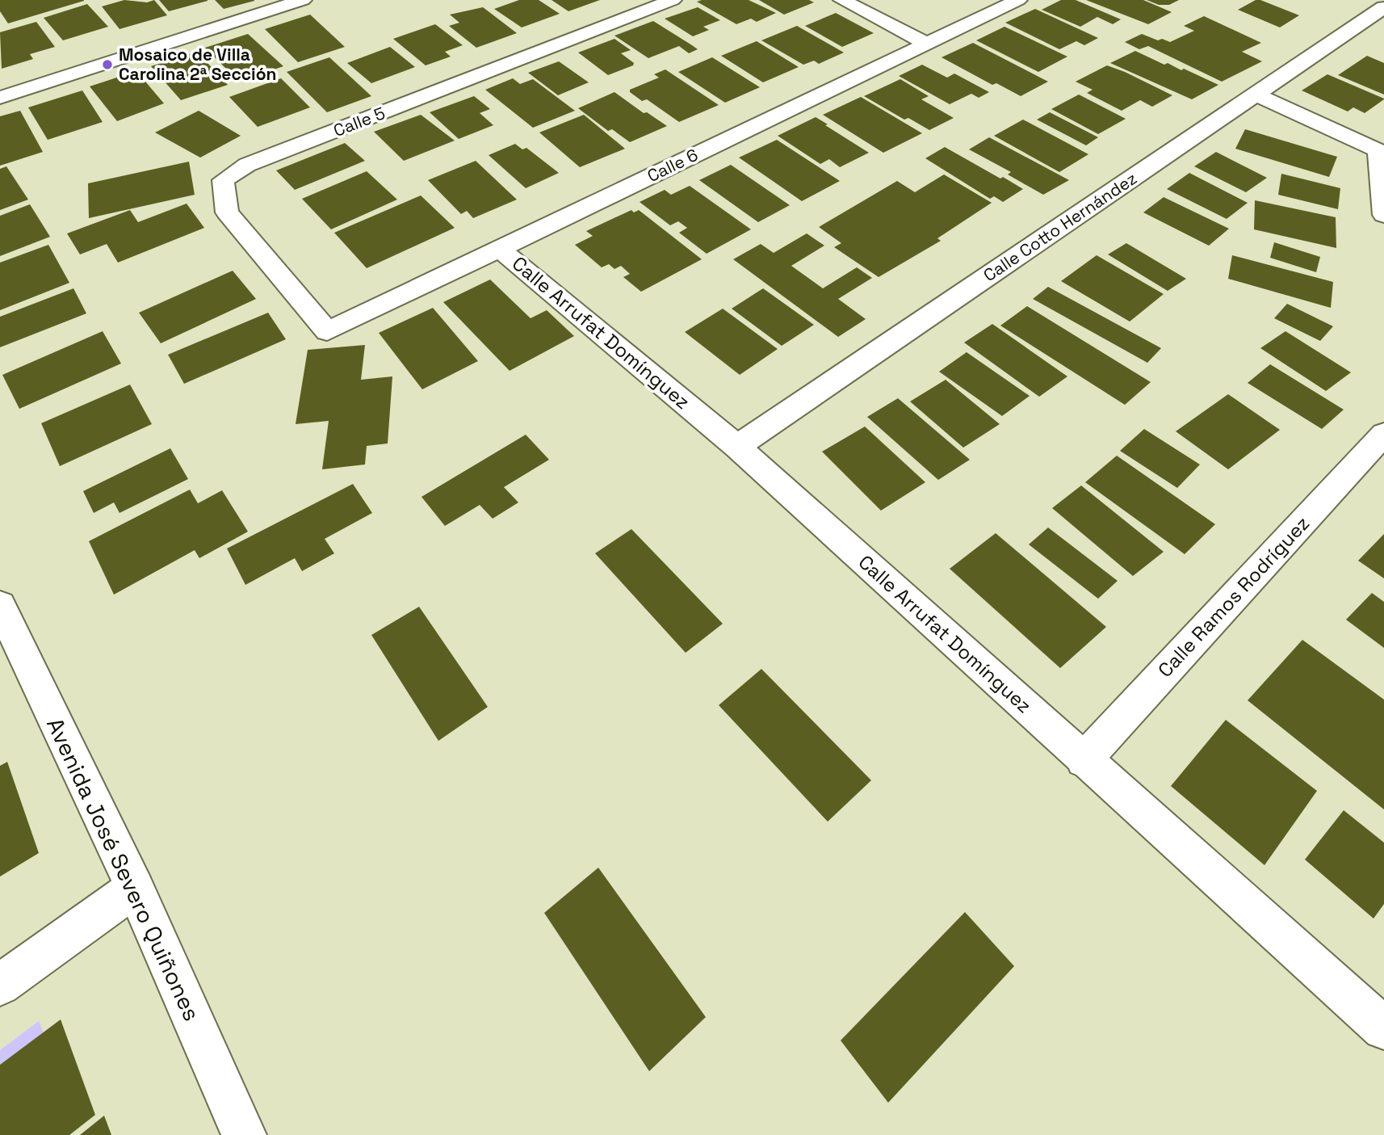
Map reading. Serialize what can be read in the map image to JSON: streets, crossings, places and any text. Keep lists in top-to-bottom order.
{
  "streets": {
    "street": [
      "Calle 5",
      "Calle 6",
      "Calle Cotto Hernández",
      "Calle Arrufat Domínguez",
      "Calle Ramos Rodríguez",
      "Avenida José Severo Quiñones"
    ]
  },
  "crossings": [
    ["Calle 5", "Calle 6"],
    ["Calle 6", "Calle Arrufat Domínguez"],
    ["Calle Cotto Hernández", "Calle Arrufat Domínguez"],
    ["Calle Arrufat Domínguez", "Calle Ramos Rodríguez"]
  ],
  "places": ["Mosaico de Villa Carolina 2ª Sección"]
}
